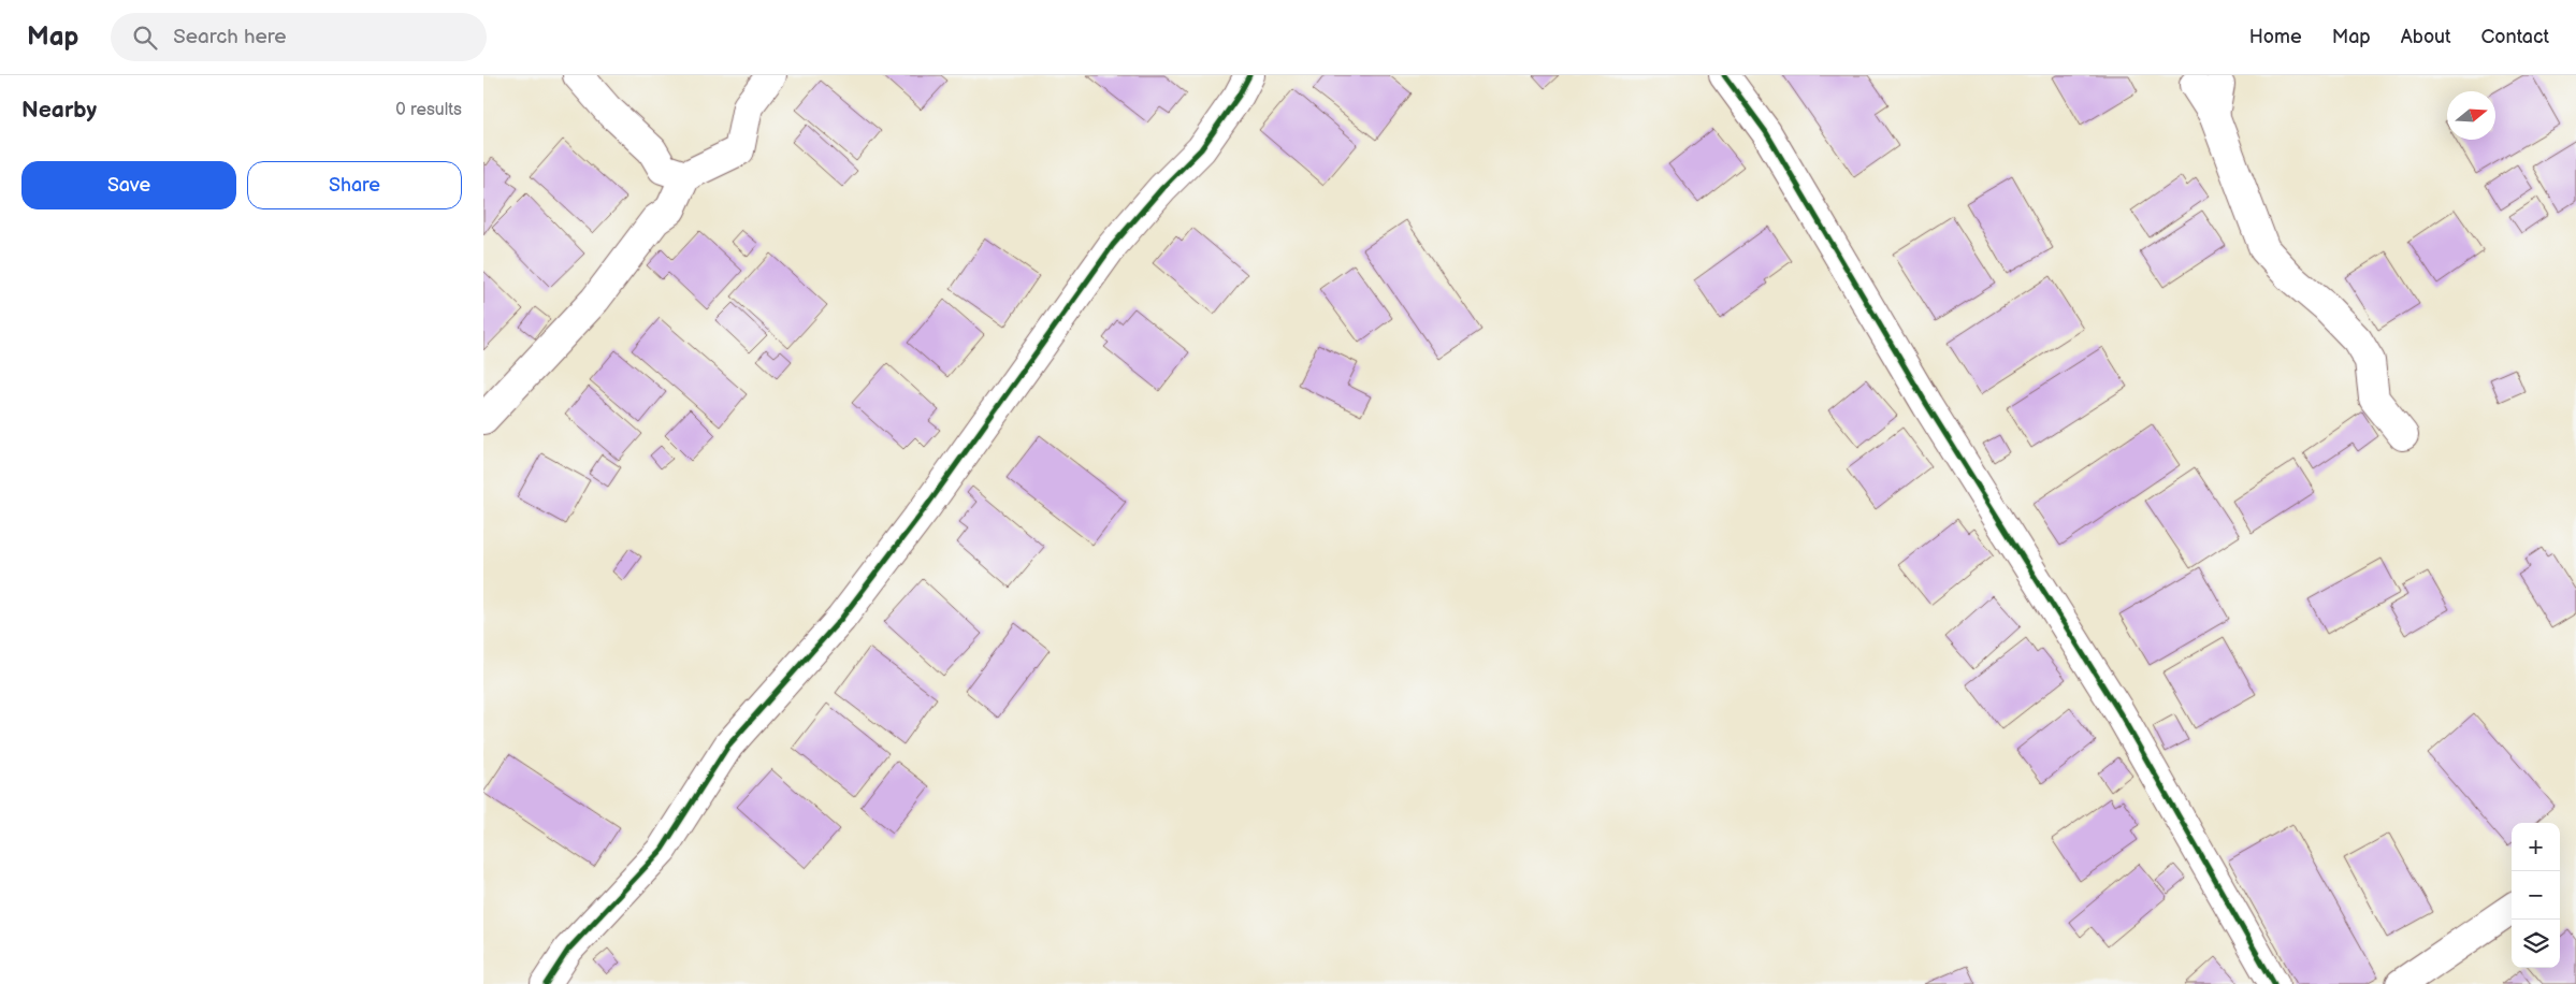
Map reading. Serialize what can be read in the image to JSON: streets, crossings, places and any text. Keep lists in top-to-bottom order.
{
  "north": "right",
  "page": {
    "header": "Map",
    "search": "Search here",
    "nav": [
      "Home",
      "Map",
      "About",
      "Contact"
    ],
    "heading": ["Nearby", "0 results"],
    "buttons": ["Save", "Share"],
    "map_buttons": ["+", "−"]
  }
}
